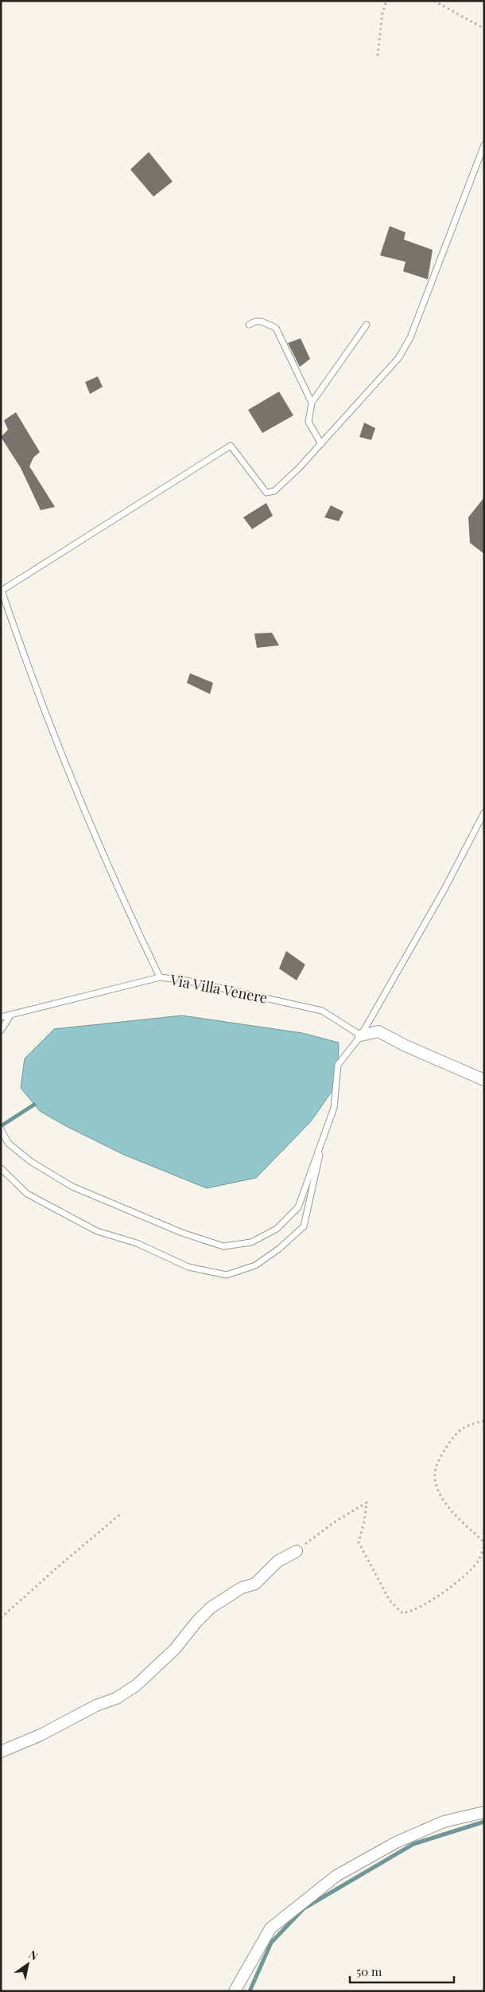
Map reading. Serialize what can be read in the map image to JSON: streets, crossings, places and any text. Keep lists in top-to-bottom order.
{
  "streets": {
    "lane": ["Via Villa Venere"]
  },
  "scale_bar": "50 m",
  "north": "top right"
}
